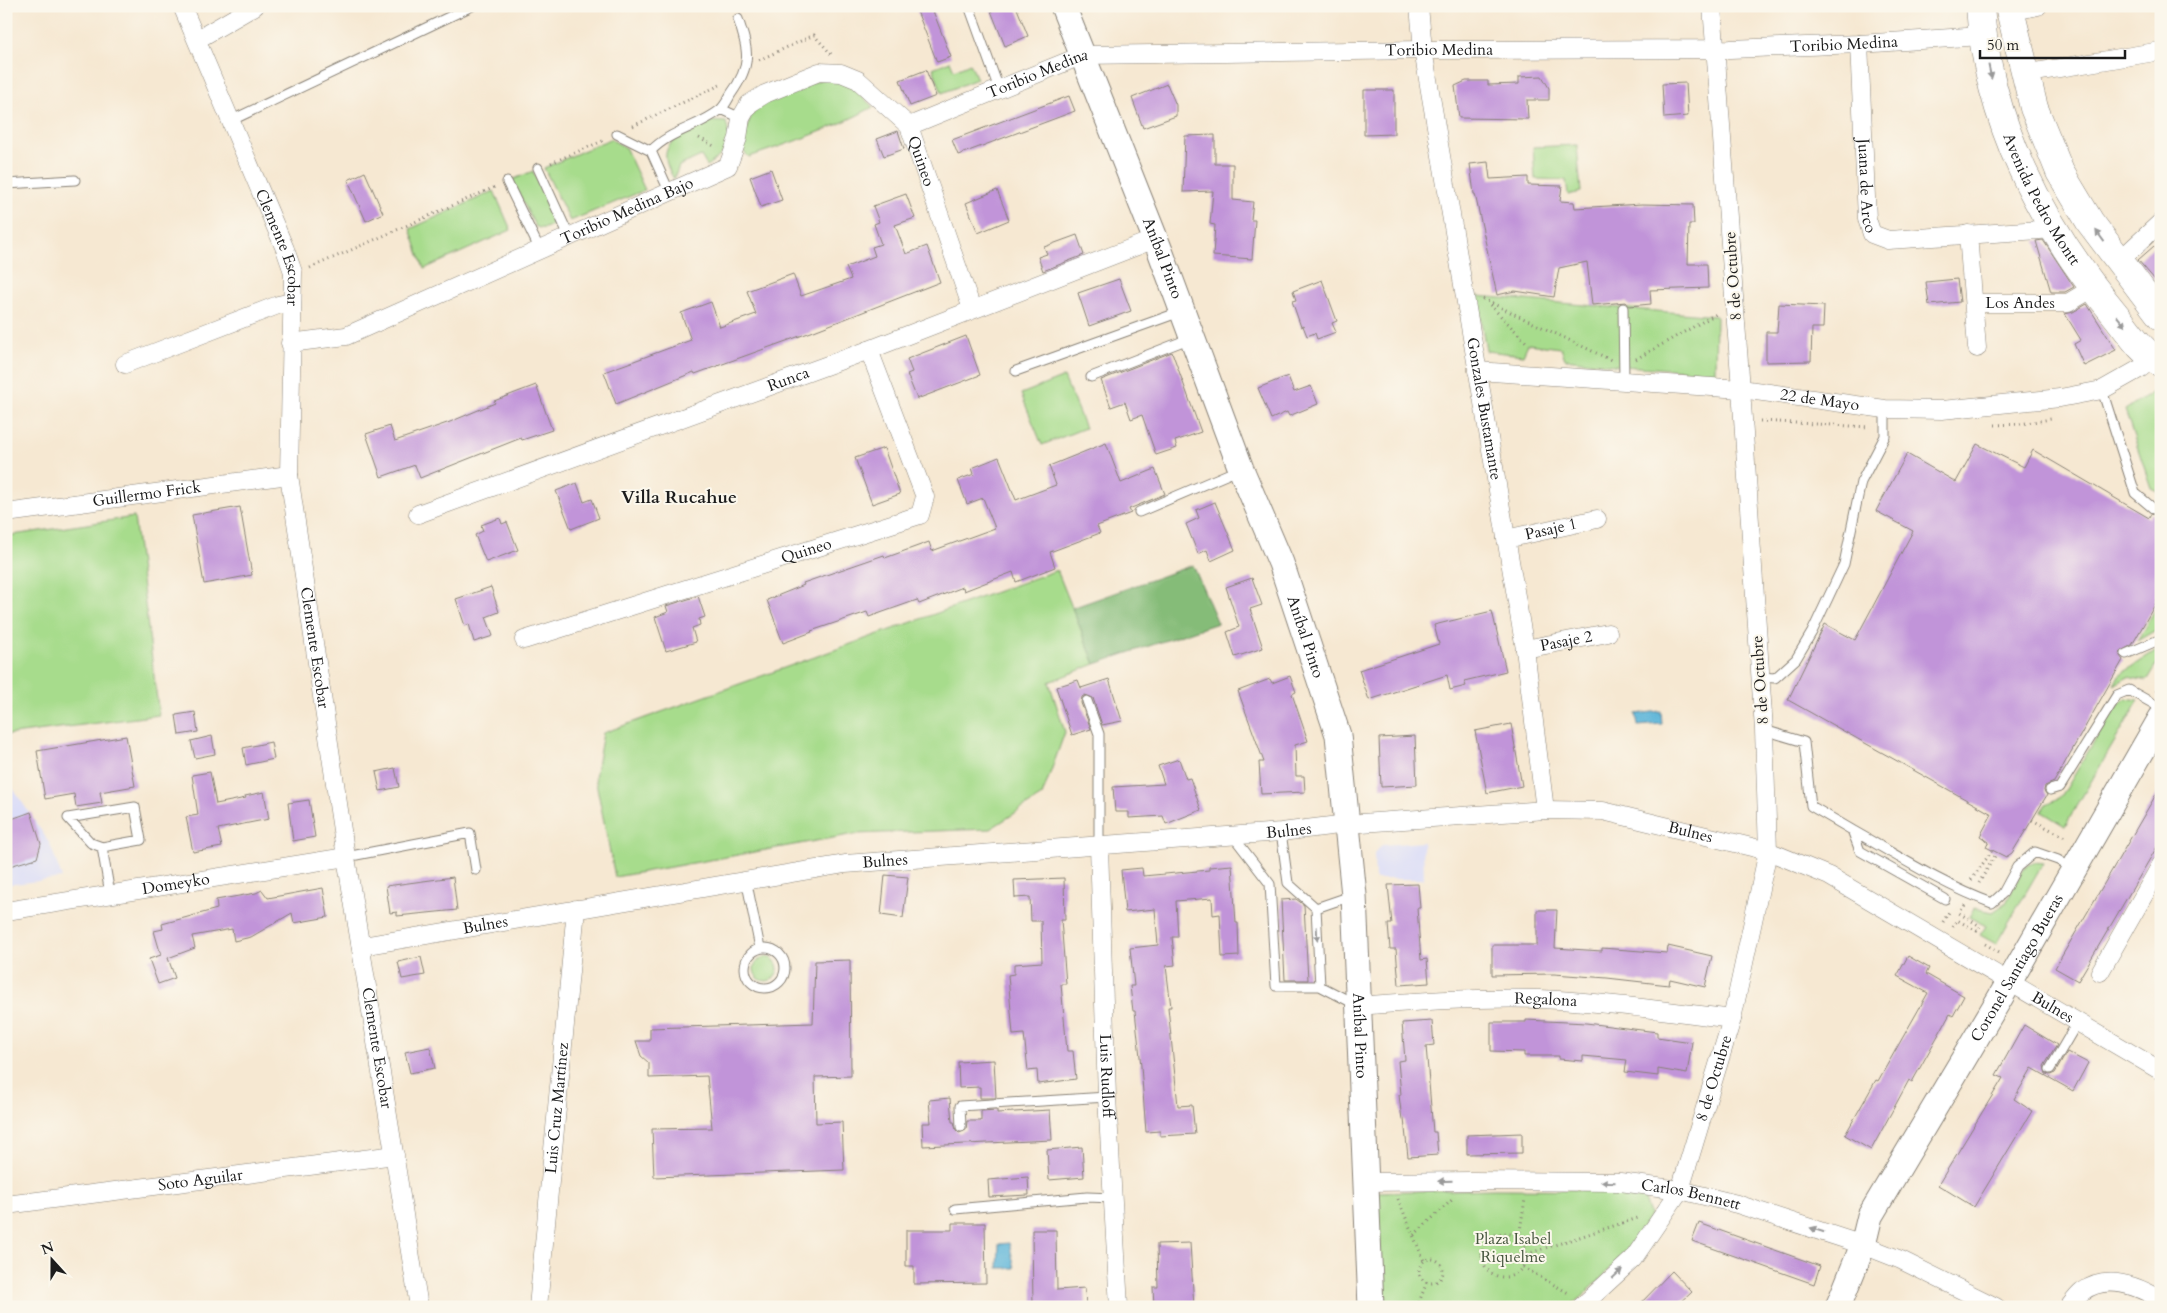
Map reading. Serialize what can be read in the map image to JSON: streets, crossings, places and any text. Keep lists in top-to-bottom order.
{
  "streets": {
    "main road": ["Avenida Pedro Montt", "Aníbal Pinto", "Coronel Santiago Bueras"],
    "street": [
      "Toribio Medina",
      "Quineo",
      "Juana de Arco",
      "Toribio Medina Bajo",
      "Clemente Escobar",
      "8 de Octubre",
      "Los Andes",
      "Runca",
      "22 de Mayo",
      "Gonzales Bustamante",
      "Guillermo Frick",
      "Pasaje 1",
      "Pasaje 2",
      "Bulnes",
      "Domeyko",
      "Regalona",
      "Luis Rudloff",
      "Luis Cruz Martínez",
      "Soto Aguilar",
      "Carlos Bennett"
    ]
  },
  "crossings": [
    ["Toribio Medina", "Quineo"],
    ["Toribio Medina", "Juana de Arco"],
    ["Toribio Medina", "Avenida Pedro Montt"],
    ["Toribio Medina", "Toribio Medina Bajo"],
    ["Toribio Medina", "Aníbal Pinto"],
    ["Toribio Medina", "8 de Octubre"],
    ["Toribio Medina", "Gonzales Bustamante"],
    ["Quineo", "Toribio Medina Bajo"],
    ["Quineo", "Runca"],
    ["Juana de Arco", "Avenida Pedro Montt"],
    ["Juana de Arco", "Los Andes"],
    ["Avenida Pedro Montt", "Los Andes"],
    ["Avenida Pedro Montt", "22 de Mayo"],
    ["Toribio Medina Bajo", "Clemente Escobar"],
    ["Clemente Escobar", "Guillermo Frick"],
    ["Clemente Escobar", "Bulnes"],
    ["Clemente Escobar", "Domeyko"],
    ["Clemente Escobar", "Soto Aguilar"],
    ["Aníbal Pinto", "Runca"],
    ["Aníbal Pinto", "Bulnes"],
    ["Aníbal Pinto", "Regalona"],
    ["Aníbal Pinto", "Carlos Bennett"],
    ["8 de Octubre", "22 de Mayo"],
    ["8 de Octubre", "Bulnes"],
    ["8 de Octubre", "Regalona"],
    ["8 de Octubre", "Carlos Bennett"],
    ["22 de Mayo", "Gonzales Bustamante"],
    ["Gonzales Bustamante", "Pasaje 1"],
    ["Gonzales Bustamante", "Pasaje 2"],
    ["Gonzales Bustamante", "Bulnes"],
    ["Bulnes", "Coronel Santiago Bueras"],
    ["Bulnes", "Luis Rudloff"],
    ["Bulnes", "Luis Cruz Martínez"],
    ["Coronel Santiago Bueras", "Carlos Bennett"]
  ],
  "one_way": ["Carlos Bennett"],
  "districts": ["Villa Rucahue"],
  "parks": ["Plaza Isabel Riquelme"],
  "scale_bar": "50 m",
  "north": "top"
}
